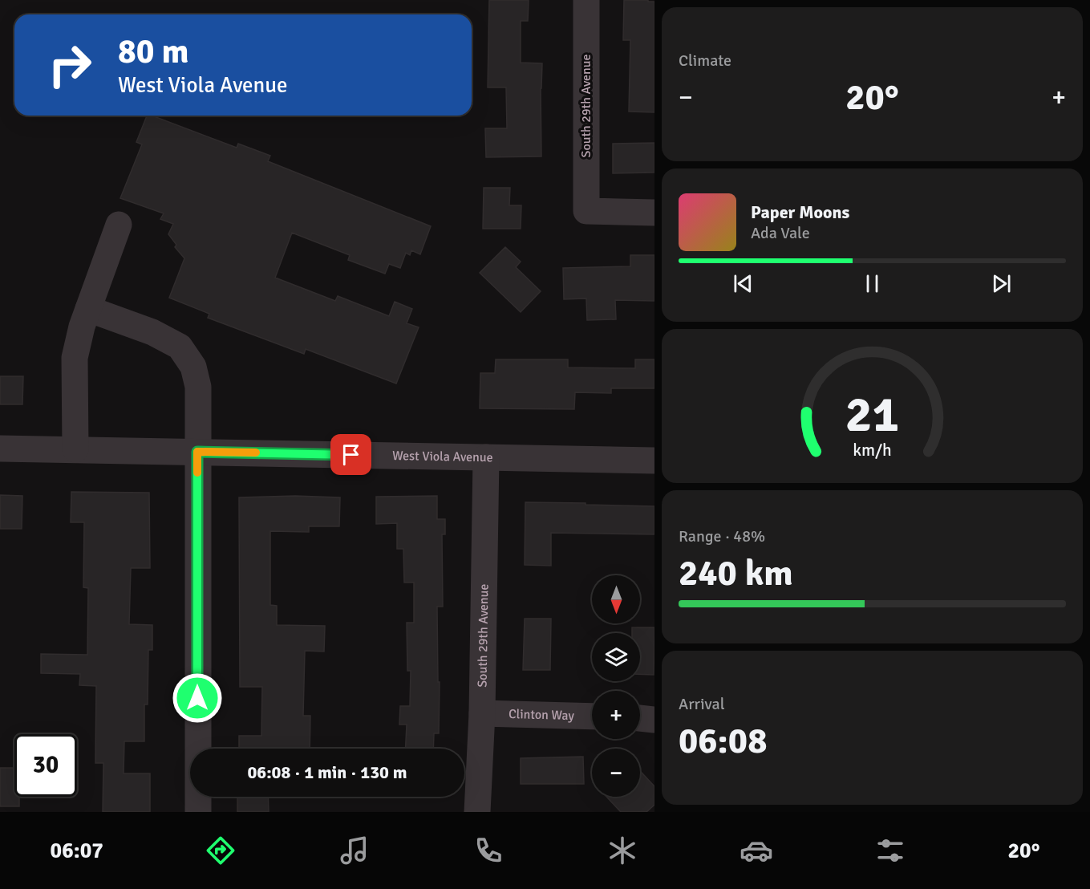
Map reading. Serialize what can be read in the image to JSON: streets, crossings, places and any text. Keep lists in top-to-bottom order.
{
  "streets": {
    "street": ["South 29th Avenue", "West Viola Avenue", "Clinton Way"]
  },
  "crossings": [
    ["South 29th Avenue", "West Viola Avenue"],
    ["South 29th Avenue", "Clinton Way"]
  ],
  "north": "bottom",
  "page": {
    "tile": [
      "Climate",
      ["Range · 48%", "240 km"],
      ["Arrival", "06:08"]
    ],
    "turn": ["80 m", "West Viola Avenue"],
    "heat": ["−", "20°", "+"],
    "song": ["Paper Moons", "Ada Vale"],
    "map_buttons": ["+", "−"],
    "limit": "30",
    "trip": "06:08 · 1 min · 130 m",
    "tabs": ["06:07", "20°"],
    "gauge": ["21", "km/h"]
  }
}
